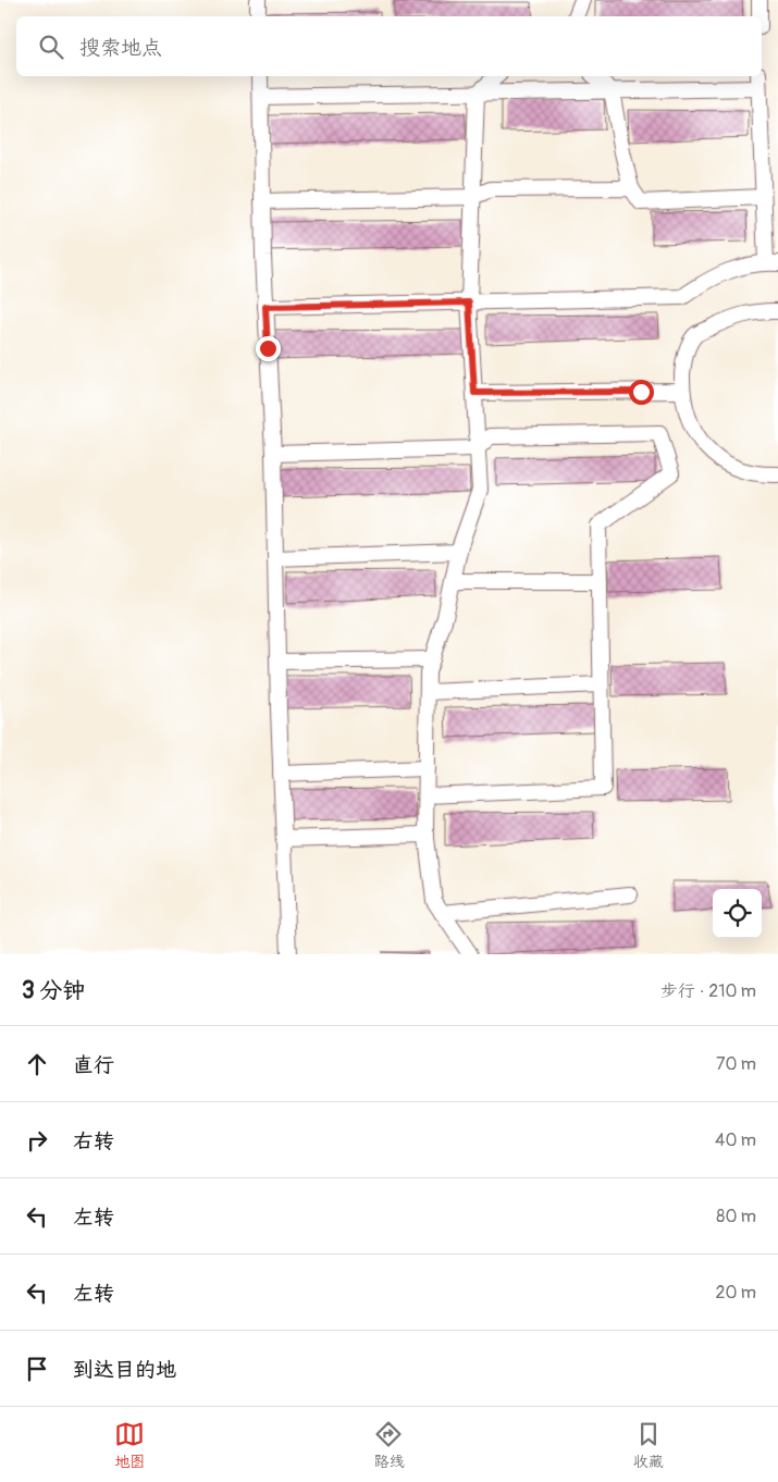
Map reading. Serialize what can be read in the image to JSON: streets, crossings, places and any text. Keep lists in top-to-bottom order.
{
  "page": {
    "search": "搜索地点",
    "heading": ["3 分钟", "步行 · 210 m"],
    "list": [
      ["直行", "70 m"],
      ["右转", "40 m"],
      ["左转", "80 m"],
      ["左转", "20 m"],
      "到达目的地"
    ],
    "nav": ["地图", "路线", "收藏"]
  }
}
